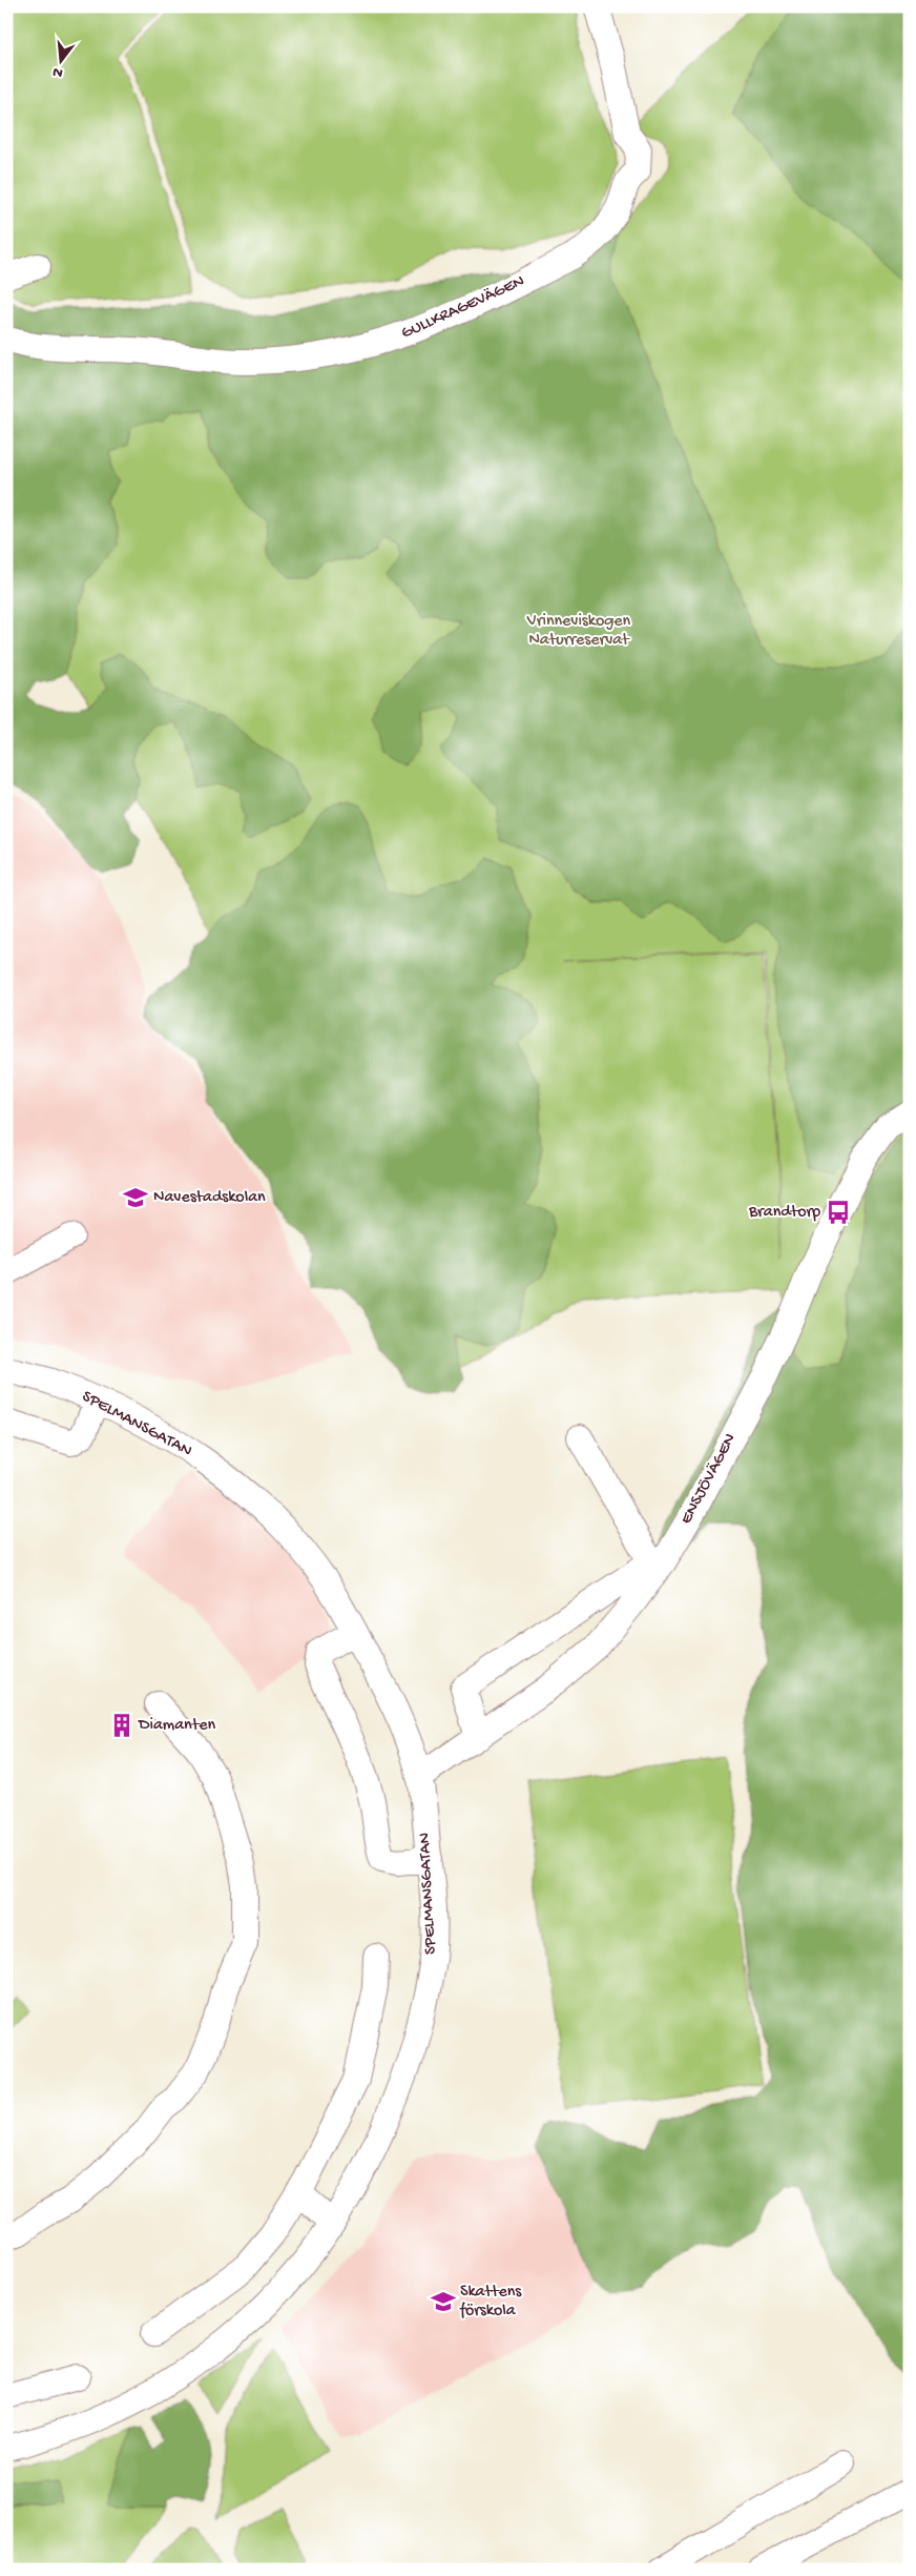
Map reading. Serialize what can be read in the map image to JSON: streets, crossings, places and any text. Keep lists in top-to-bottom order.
{
  "streets": {
    "street": ["GULLKRAGEVÄGEN", "SPELMANSGATAN", "ENSJÖVÄGEN"]
  },
  "crossings": [
    ["SPELMANSGATAN", "ENSJÖVÄGEN"]
  ],
  "parks": ["Vrinneviskogen Naturreservat"],
  "places": {
    "school or university": ["Navestadskolan", "Skattens förskola"],
    "bus stop": ["Brandtorp"],
    "building": ["Diamanten"]
  },
  "north": "bottom"
}
